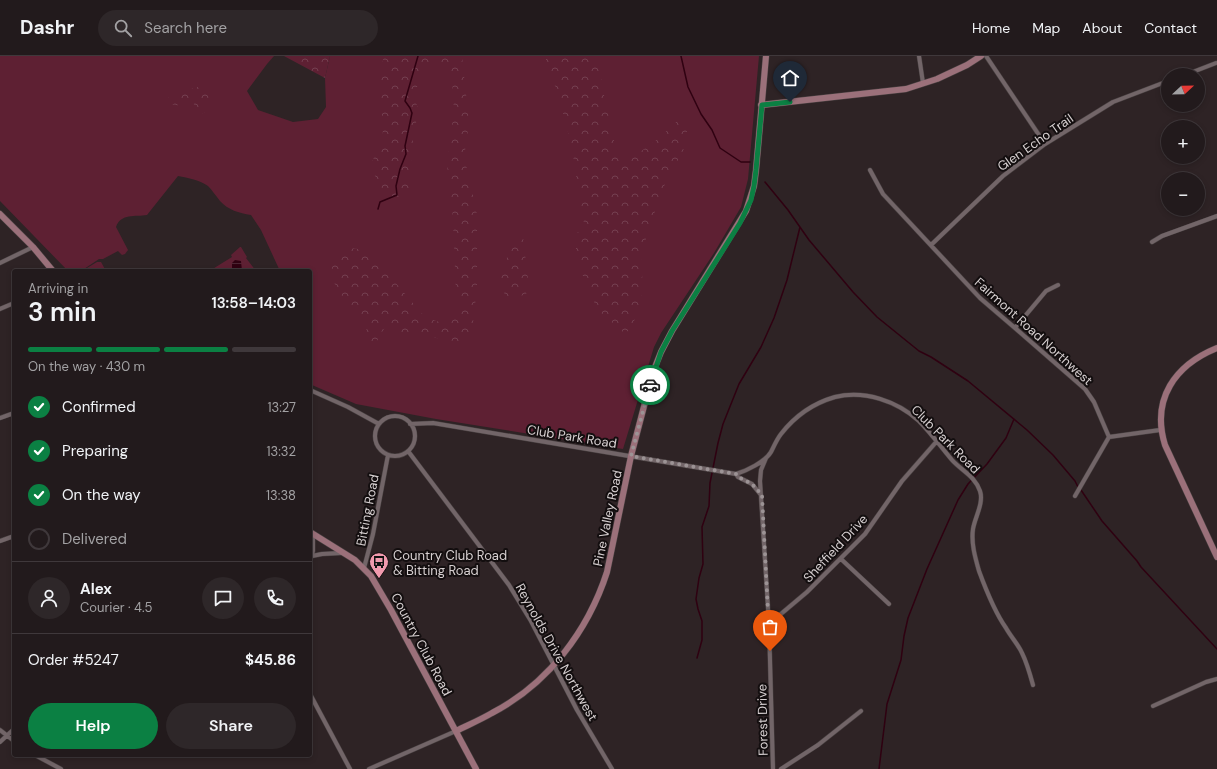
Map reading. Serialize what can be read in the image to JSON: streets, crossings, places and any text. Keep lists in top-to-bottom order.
{
  "streets": {
    "street": [
      "Glen Echo Trail",
      "Fairmont Road Northwest",
      "Club Park Road",
      "Bitting Road",
      "Pine Valley Road",
      "Sheffield Drive",
      "Country Club Road",
      "Reynolds Drive Northwest",
      "Forest Drive"
    ]
  },
  "crossings": [
    ["Glen Echo Trail", "Fairmont Road Northwest"],
    ["Club Park Road", "Bitting Road"],
    ["Club Park Road", "Pine Valley Road"],
    ["Club Park Road", "Sheffield Drive"],
    ["Club Park Road", "Reynolds Drive Northwest"],
    ["Club Park Road", "Forest Drive"],
    ["Bitting Road", "Country Club Road"],
    ["Bitting Road", "Reynolds Drive Northwest"],
    ["Pine Valley Road", "Country Club Road"],
    ["Pine Valley Road", "Reynolds Drive Northwest"],
    ["Sheffield Drive", "Forest Drive"]
  ],
  "places": {
    "bus stop": ["Country Club Road & Bitting Road"]
  },
  "north": "right",
  "page": {
    "header": "Dashr",
    "search": "Search here",
    "nav": [
      "Home",
      "Map",
      "About",
      "Contact"
    ],
    "map_buttons": ["+", "−"],
    "heading": ["3 min", "Arriving in", "13:58–14:03"],
    "panel": [
      "Alex",
      "Courier · 4.5",
      "Order #5247",
      "$45.86"
    ],
    "bar": "On the way · 430 m",
    "list": [
      ["Confirmed", "13:27"],
      ["Preparing", "13:32"],
      ["On the way", "13:38"],
      "Delivered"
    ],
    "buttons": ["Help", "Share"]
  }
}
